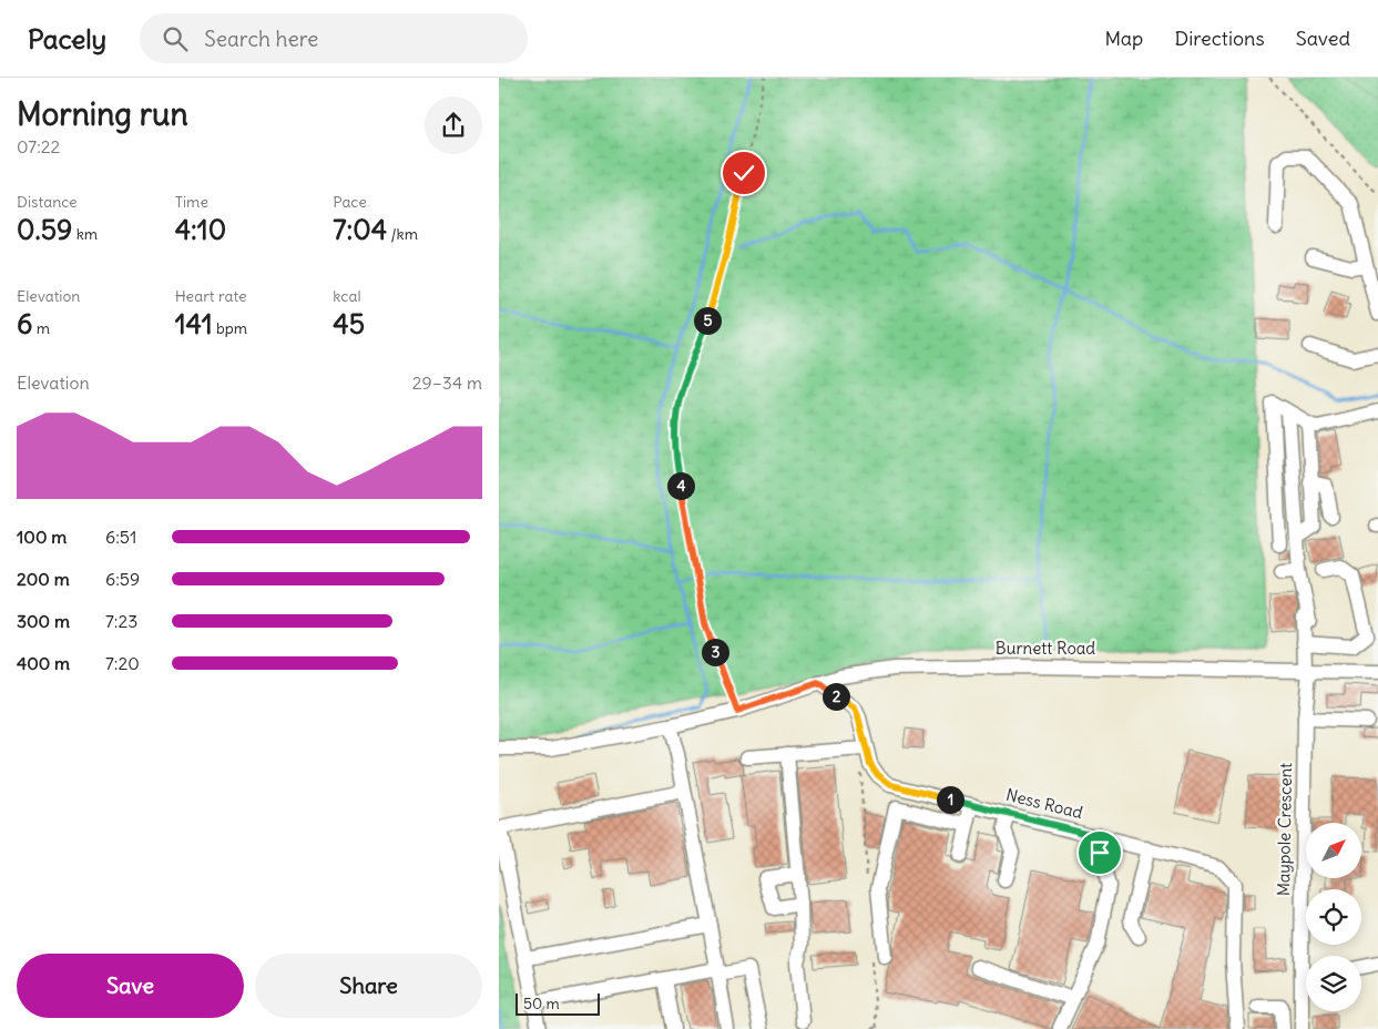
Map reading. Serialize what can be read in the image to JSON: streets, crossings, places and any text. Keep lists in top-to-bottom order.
{
  "streets": {
    "street": ["Burnett Road", "Ness Road", "Maypole Crescent"]
  },
  "crossings": [
    ["Burnett Road", "Ness Road"],
    ["Burnett Road", "Maypole Crescent"]
  ],
  "scale_bar": "50 m",
  "north": "top right",
  "page": {
    "header": "Pacely",
    "search": "Search here",
    "nav": ["Map", "Directions", "Saved"],
    "heading": ["Morning run", "07:22"],
    "stats": [
      ["Distance", "0.59 km"],
      ["Time", "4:10"],
      ["Pace", "7:04 /km"],
      ["Elevation", "6 m"],
      ["Heart rate", "141 bpm"],
      ["kcal", "45"]
    ],
    "pins": [
      "5",
      "4",
      "3",
      "2",
      "1"
    ],
    "chart": ["Elevation", "29–34 m"],
    "list": [
      {
        "name": "100 m",
        "note": "6:51"
      },
      {
        "name": "200 m",
        "note": "6:59"
      },
      {
        "name": "300 m",
        "note": "7:23"
      },
      {
        "name": "400 m",
        "note": "7:20"
      }
    ],
    "buttons": ["Save", "Share"],
    "scale": "50 m"
  }
}
